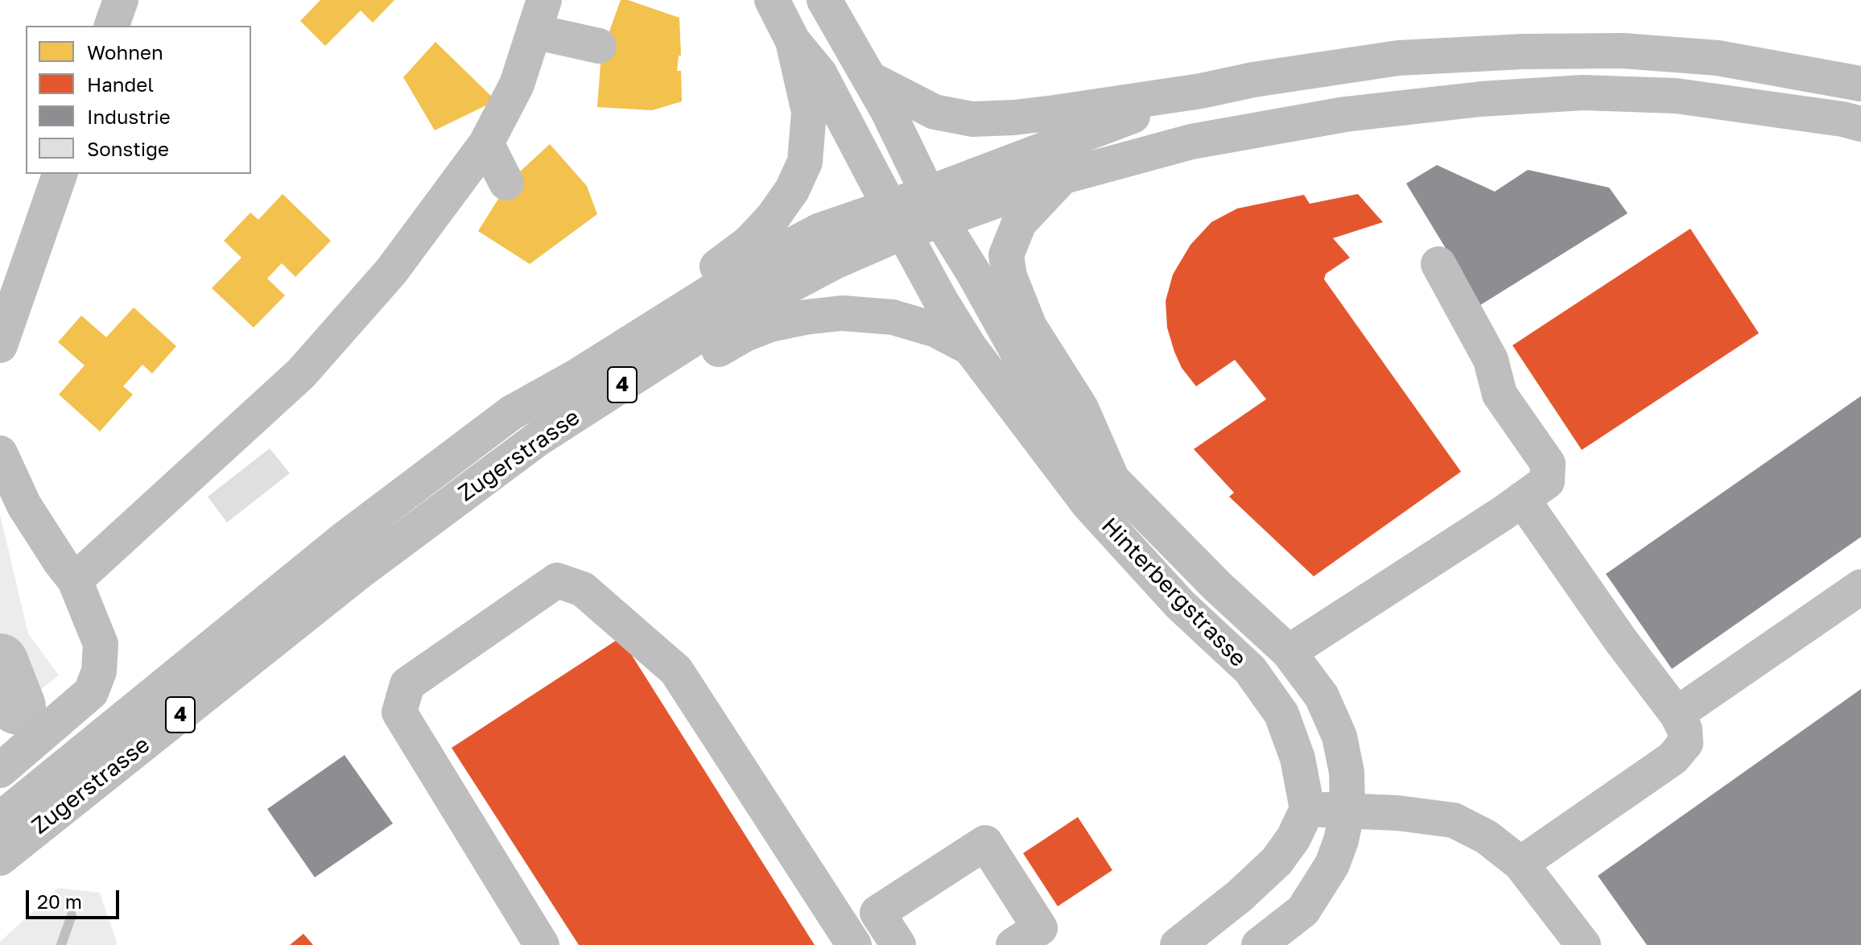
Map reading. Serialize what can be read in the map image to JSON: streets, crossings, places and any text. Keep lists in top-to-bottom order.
{
  "streets": {
    "main road": ["4", "Zugerstrasse", "Hinterbergstrasse"]
  },
  "crossings": [
    ["4", "Zugerstrasse"],
    ["4", "Hinterbergstrasse"],
    ["Zugerstrasse", "Hinterbergstrasse"]
  ],
  "legend": [
    "Wohnen",
    "Handel",
    "Industrie",
    "Sonstige"
  ],
  "scale_bar": "20 m"
}
